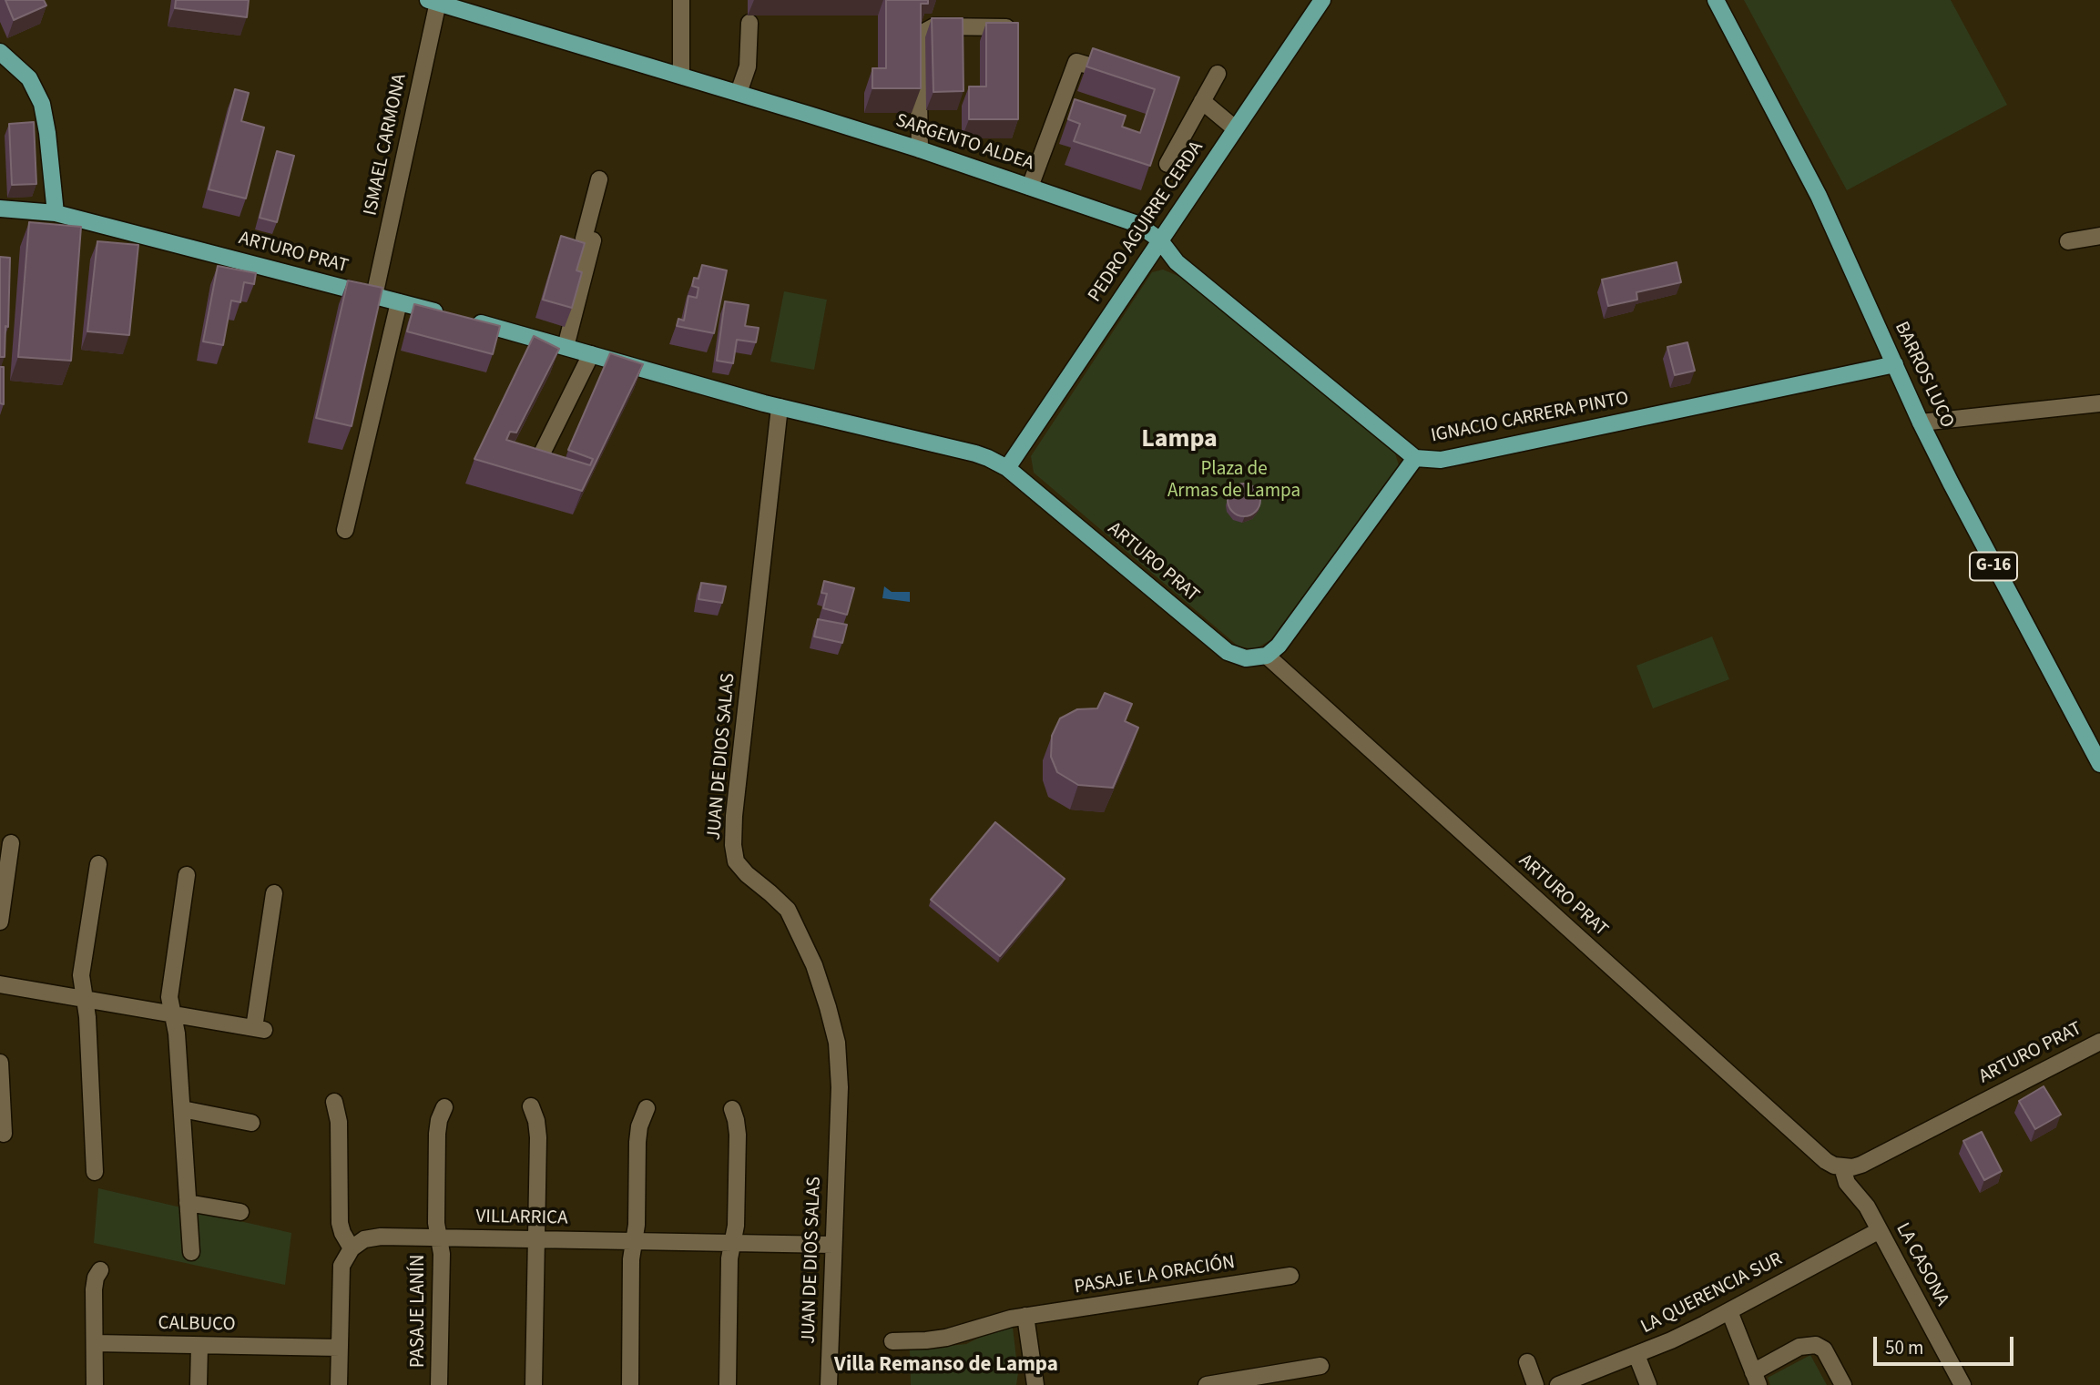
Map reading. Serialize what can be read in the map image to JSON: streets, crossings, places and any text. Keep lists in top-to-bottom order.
{
  "streets": {
    "main road": [
      "SARGENTO ALDEA",
      "PEDRO AGUIRRE CERDA",
      "ARTURO PRAT",
      "BARROS LUCO",
      "IGNACIO CARRERA PINTO",
      "G-16"
    ],
    "street": [
      "ISMAEL CARMONA",
      "JUAN DE DIOS SALAS",
      "VILLARRICA",
      "LA CASONA",
      "PASAJE LA ORACIÓN",
      "LA QUERENCIA SUR",
      "PASAJE LANÍN",
      "CALBUCO"
    ]
  },
  "crossings": [
    ["SARGENTO ALDEA", "ISMAEL CARMONA"],
    ["SARGENTO ALDEA", "PEDRO AGUIRRE CERDA"],
    ["SARGENTO ALDEA", "IGNACIO CARRERA PINTO"],
    ["ISMAEL CARMONA", "ARTURO PRAT"],
    ["PEDRO AGUIRRE CERDA", "ARTURO PRAT"],
    ["ARTURO PRAT", "IGNACIO CARRERA PINTO"],
    ["ARTURO PRAT", "JUAN DE DIOS SALAS"],
    ["ARTURO PRAT", "LA CASONA"],
    ["BARROS LUCO", "IGNACIO CARRERA PINTO"],
    ["JUAN DE DIOS SALAS", "VILLARRICA"],
    ["VILLARRICA", "PASAJE LANÍN"],
    ["LA CASONA", "LA QUERENCIA SUR"]
  ],
  "districts": ["Lampa", "Villa Remanso de Lampa"],
  "parks": ["Plaza de Armas de Lampa"],
  "scale_bar": "50 m"
}
